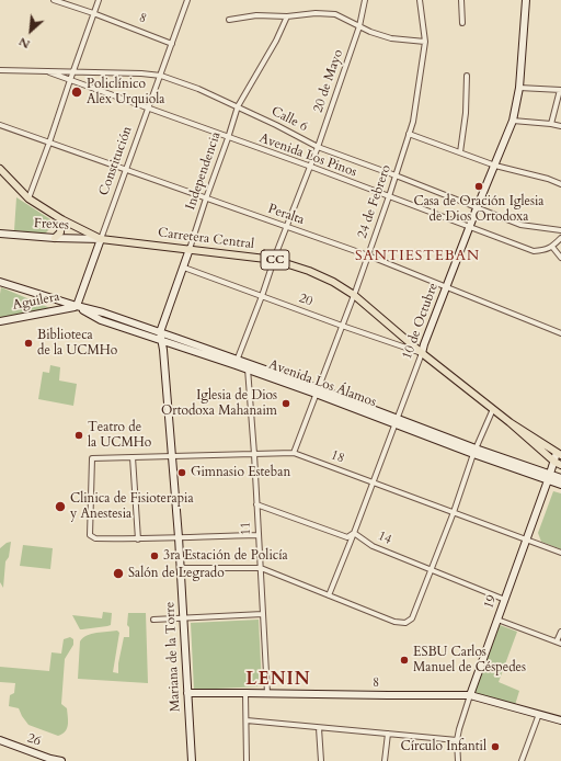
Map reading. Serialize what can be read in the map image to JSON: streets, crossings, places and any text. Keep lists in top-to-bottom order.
{
  "streets": {
    "main road": ["Carretera Central", "CC"],
    "street": [
      "8",
      "20 de Mayo",
      "Calle 6",
      "Avenida Los Pinos",
      "Constitución",
      "Independencia",
      "24 de Febrero",
      "Peralta",
      "Frexes",
      "20",
      "Aguilera",
      "10 de Octubre",
      "Avenida Los Álamos",
      "18",
      "11",
      "14",
      "19",
      "Mariana de la Torre",
      "26"
    ]
  },
  "crossings": [
    ["8", "Constitución"],
    ["8", "11"],
    ["8", "19"],
    ["8", "Mariana de la Torre"],
    ["20 de Mayo", "Calle 6"],
    ["20 de Mayo", "Avenida Los Pinos"],
    ["20 de Mayo", "Peralta"],
    ["20 de Mayo", "Carretera Central"],
    ["20 de Mayo", "20"],
    ["20 de Mayo", "Avenida Los Álamos"],
    ["Calle 6", "Avenida Los Pinos"],
    ["Calle 6", "Constitución"],
    ["Calle 6", "Independencia"],
    ["Calle 6", "24 de Febrero"],
    ["Calle 6", "10 de Octubre"],
    ["Avenida Los Pinos", "Constitución"],
    ["Avenida Los Pinos", "Independencia"],
    ["Avenida Los Pinos", "24 de Febrero"],
    ["Avenida Los Pinos", "10 de Octubre"],
    ["Constitución", "Peralta"],
    ["Constitución", "Frexes"],
    ["Constitución", "Carretera Central"],
    ["Constitución", "Aguilera"],
    ["Constitución", "Avenida Los Álamos"],
    ["Independencia", "Peralta"],
    ["Independencia", "Carretera Central"],
    ["Independencia", "20"],
    ["Independencia", "Avenida Los Álamos"],
    ["Independencia", "Mariana de la Torre"],
    ["24 de Febrero", "Peralta"],
    ["24 de Febrero", "Carretera Central"],
    ["24 de Febrero", "20"],
    ["24 de Febrero", "Avenida Los Álamos"],
    ["24 de Febrero", "18"],
    ["Peralta", "10 de Octubre"],
    ["Frexes", "Carretera Central"],
    ["Carretera Central", "20"],
    ["Carretera Central", "10 de Octubre"],
    ["Carretera Central", "19"],
    ["20", "10 de Octubre"],
    ["Aguilera", "Avenida Los Álamos"],
    ["10 de Octubre", "Avenida Los Álamos"],
    ["10 de Octubre", "18"],
    ["10 de Octubre", "14"],
    ["Avenida Los Álamos", "11"],
    ["Avenida Los Álamos", "19"],
    ["Avenida Los Álamos", "Mariana de la Torre"],
    ["18", "11"],
    ["18", "19"],
    ["18", "Mariana de la Torre"],
    ["14", "19"]
  ],
  "districts": ["SANTIESTEBAN", "LENIN"],
  "places": [
    "Policlínico Alex Urquiola",
    "Casa de Oración Iglesia de Dios Ortodoxa",
    "Biblioteca de la UCMHo",
    "Iglesia de Dios Ortodoxa Mahanaim",
    "Teatro de la UCMHo",
    "Gimnasio Esteban",
    "Clinica de Fisioterapia y Anestesia",
    "3ra Estación de Policía",
    "Salón de Legrado",
    "ESBU Carlos Manuel de Céspedes",
    "Círculo Infantil"
  ],
  "north": "bottom left"
}
